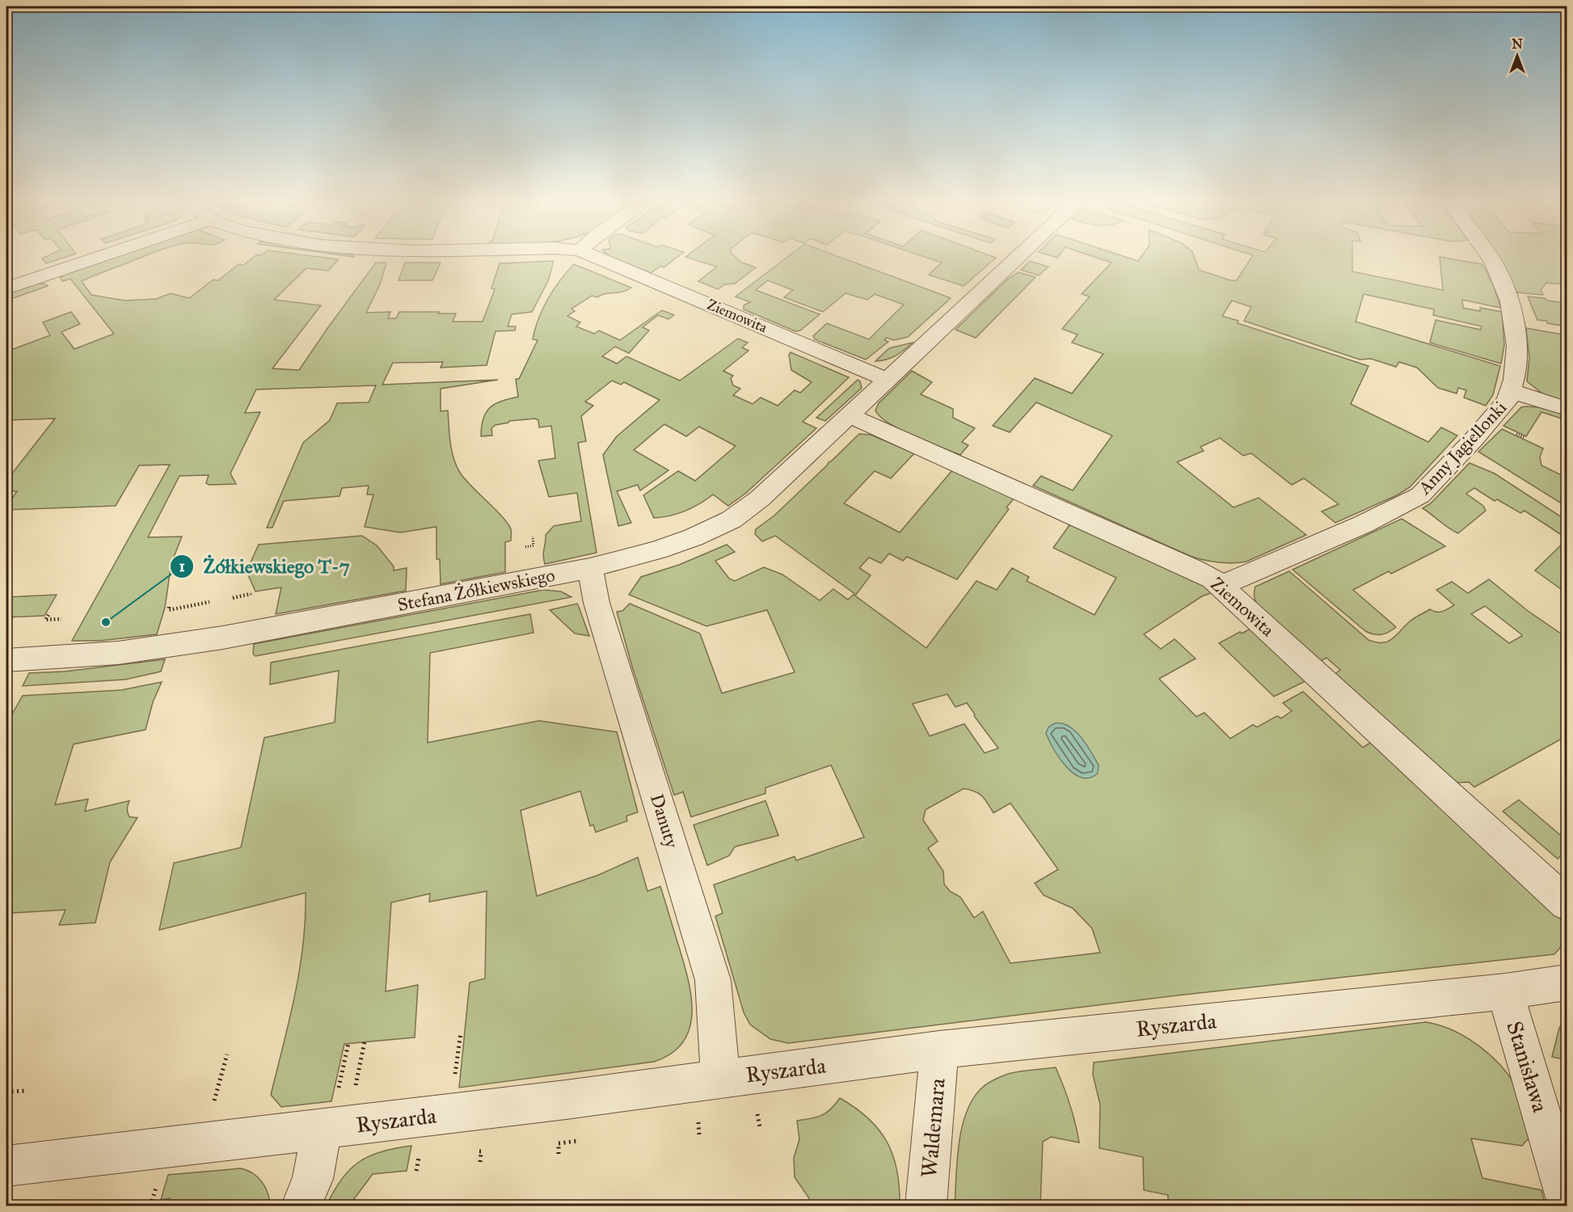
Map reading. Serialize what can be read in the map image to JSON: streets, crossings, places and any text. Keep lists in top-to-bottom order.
{
  "streets": {
    "street": [
      "Ziemowita",
      "Anny Jagiellonki",
      "Stefana Żółkiewskiego",
      "Danuty",
      "Ryszarda",
      "Stanisława",
      "Waldemara"
    ]
  },
  "crossings": [
    ["Ziemowita", "Anny Jagiellonki"],
    ["Ziemowita", "Stefana Żółkiewskiego"],
    ["Stefana Żółkiewskiego", "Danuty"],
    ["Danuty", "Ryszarda"],
    ["Ryszarda", "Stanisława"],
    ["Ryszarda", "Waldemara"]
  ],
  "places": ["Żółkiewskiego T-7"],
  "north": "top"
}
